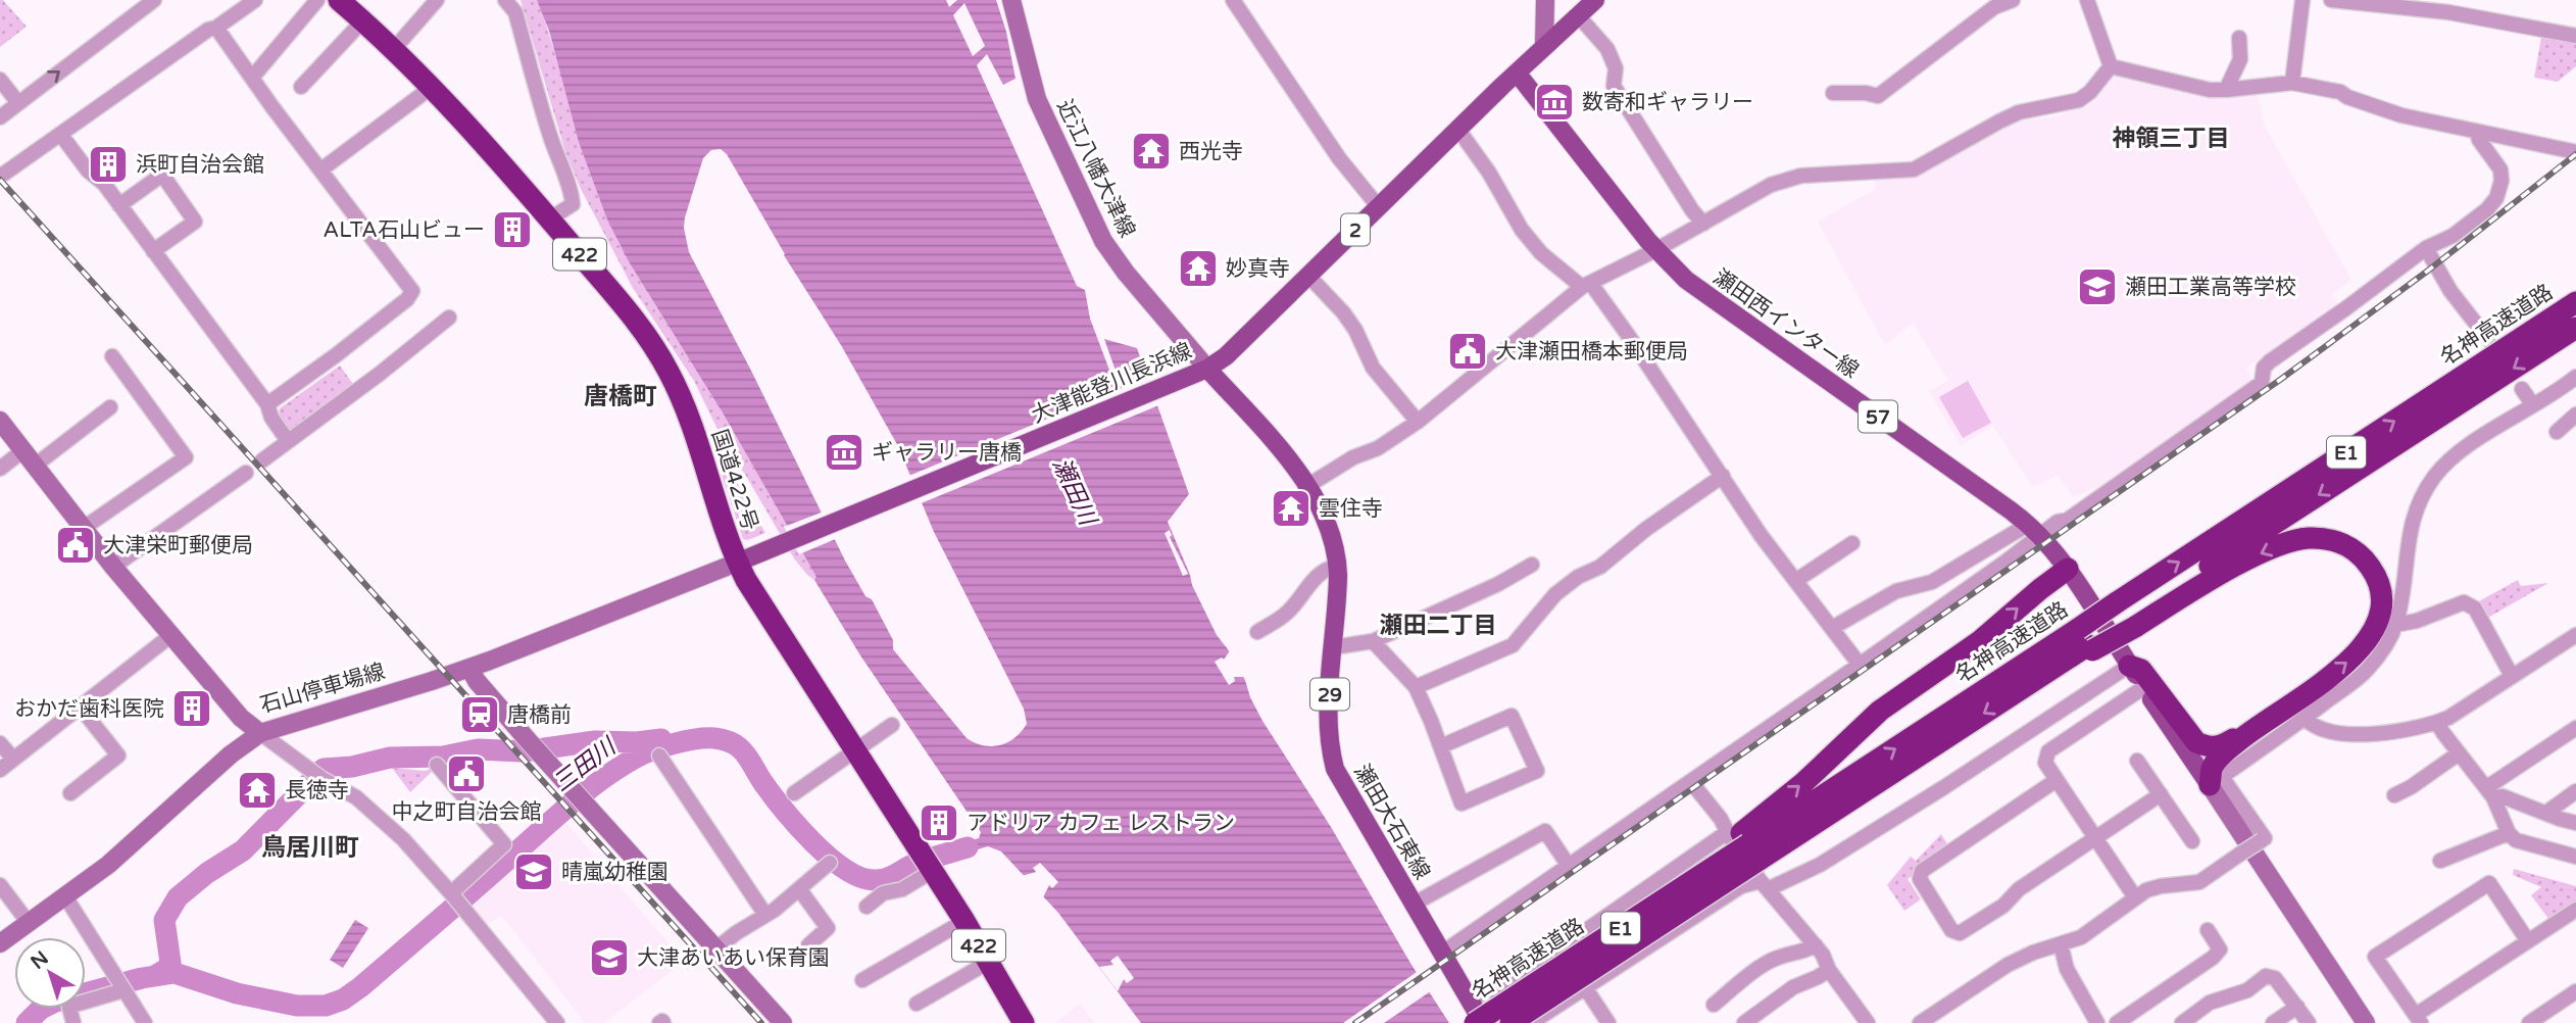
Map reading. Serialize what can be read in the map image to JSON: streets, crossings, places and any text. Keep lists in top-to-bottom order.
{
  "streets": {
    "highway": [
      "422",
      "名神高速道路",
      "E1",
      "国道422号"
    ],
    "main road": [
      "近江八幡大津線",
      "2",
      "瀬田西インター線",
      "大津能登川長浜線",
      "57",
      "石山停車場線",
      "29",
      "瀬田大石東線"
    ]
  },
  "crossings": [
    ["近江八幡大津線", "大津能登川長浜線"],
    ["近江八幡大津線", "瀬田大石東線"],
    ["瀬田西インター線", "大津能登川長浜線"],
    ["名神高速道路", "瀬田大石東線"],
    ["大津能登川長浜線", "国道422号"],
    ["大津能登川長浜線", "石山停車場線"],
    ["大津能登川長浜線", "瀬田大石東線"],
    ["国道422号", "石山停車場線"]
  ],
  "districts": [
    "神領三丁目",
    "唐橋町",
    "瀬田二丁目",
    "鳥居川町"
  ],
  "water": ["瀬田川", "三田川"],
  "places": {
    "museum": ["数寄和ギャラリー", "ギャラリー唐橋"],
    "temple": [
      "西光寺",
      "妙真寺",
      "雲住寺",
      "長徳寺"
    ],
    "building": [
      "浜町自治会館",
      "ALTA石山ビュー",
      "おかだ歯科医院",
      "アドリア カフェ レストラン"
    ],
    "school or university": ["瀬田工業高等学校", "晴嵐幼稚園", "大津あいあい保育園"],
    "public building": ["大津瀬田橋本郵便局", "大津栄町郵便局", "中之町自治会館"],
    "station": ["唐橋前"]
  },
  "north": "top left"
}
